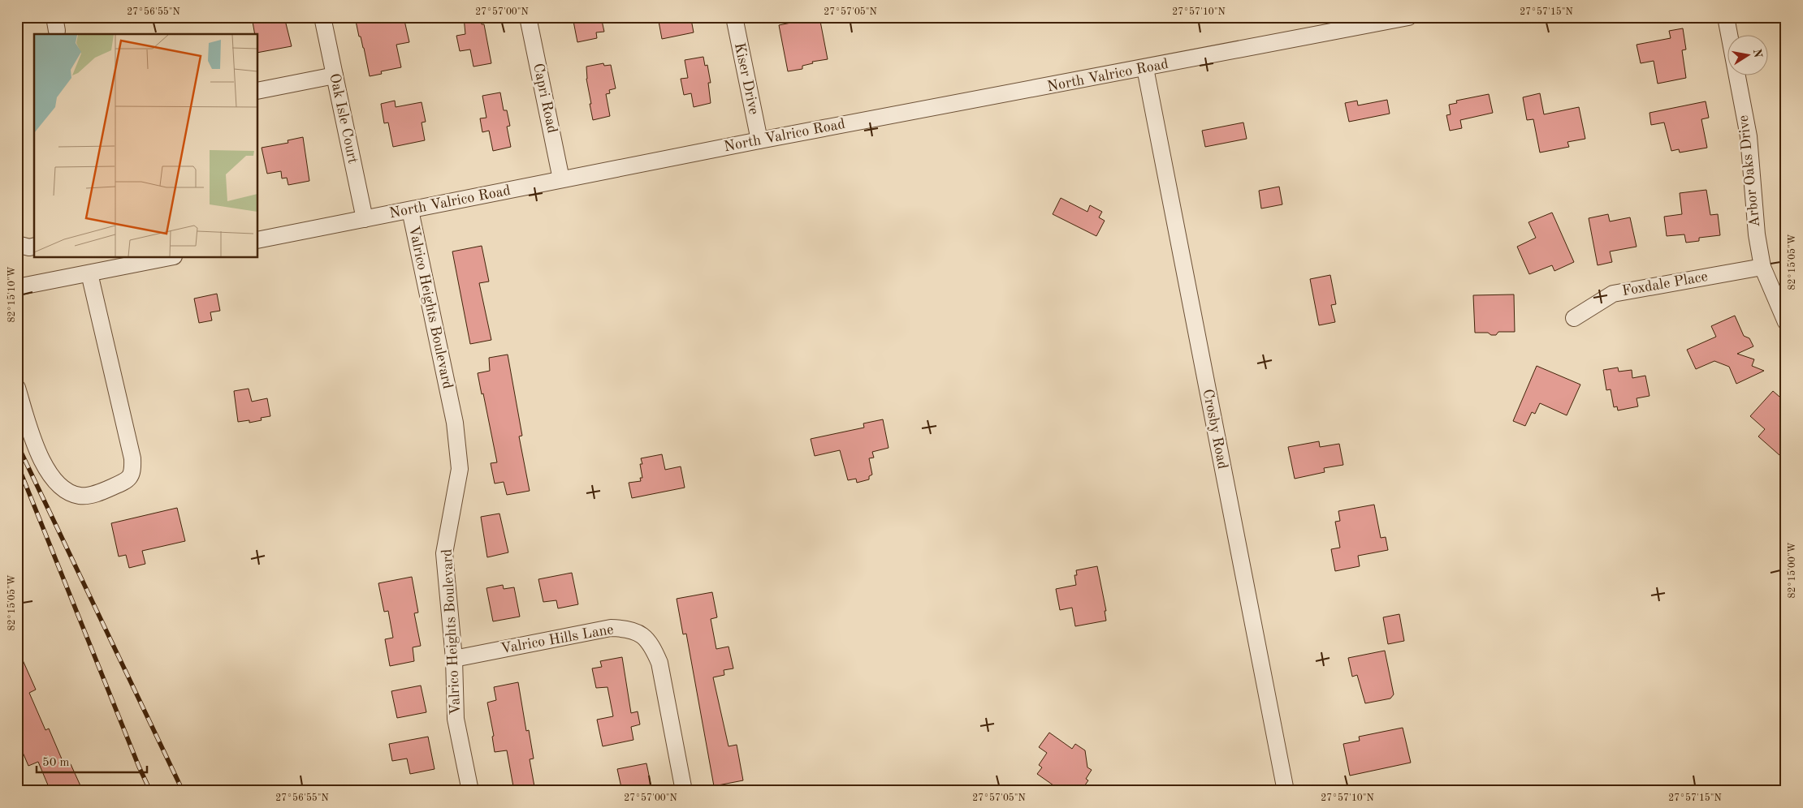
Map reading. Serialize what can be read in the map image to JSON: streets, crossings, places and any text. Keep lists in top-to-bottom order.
{
  "streets": {
    "street": [
      "North Valrico Road",
      "Kiser Drive",
      "Capri Road",
      "Oak Isle Court",
      "Arbor Oaks Drive",
      "Foxdale Place",
      "Valrico Heights Boulevard",
      "Crosby Road",
      "Valrico Hills Lane"
    ]
  },
  "crossings": [
    ["North Valrico Road", "Kiser Drive"],
    ["North Valrico Road", "Capri Road"],
    ["North Valrico Road", "Oak Isle Court"],
    ["North Valrico Road", "Valrico Heights Boulevard"],
    ["North Valrico Road", "Crosby Road"],
    ["Arbor Oaks Drive", "Foxdale Place"],
    ["Valrico Heights Boulevard", "Valrico Hills Lane"]
  ],
  "scale_bar": "50 m",
  "north": "right",
  "coordinates": [
    "27°56'55\"N",
    "27°57'00\"N",
    "27°57'05\"N",
    "27°57'10\"N",
    "27°57'15\"N",
    "82°15'05\"W",
    "82°15'10\"W",
    "82°15'00\"W"
  ]
}
